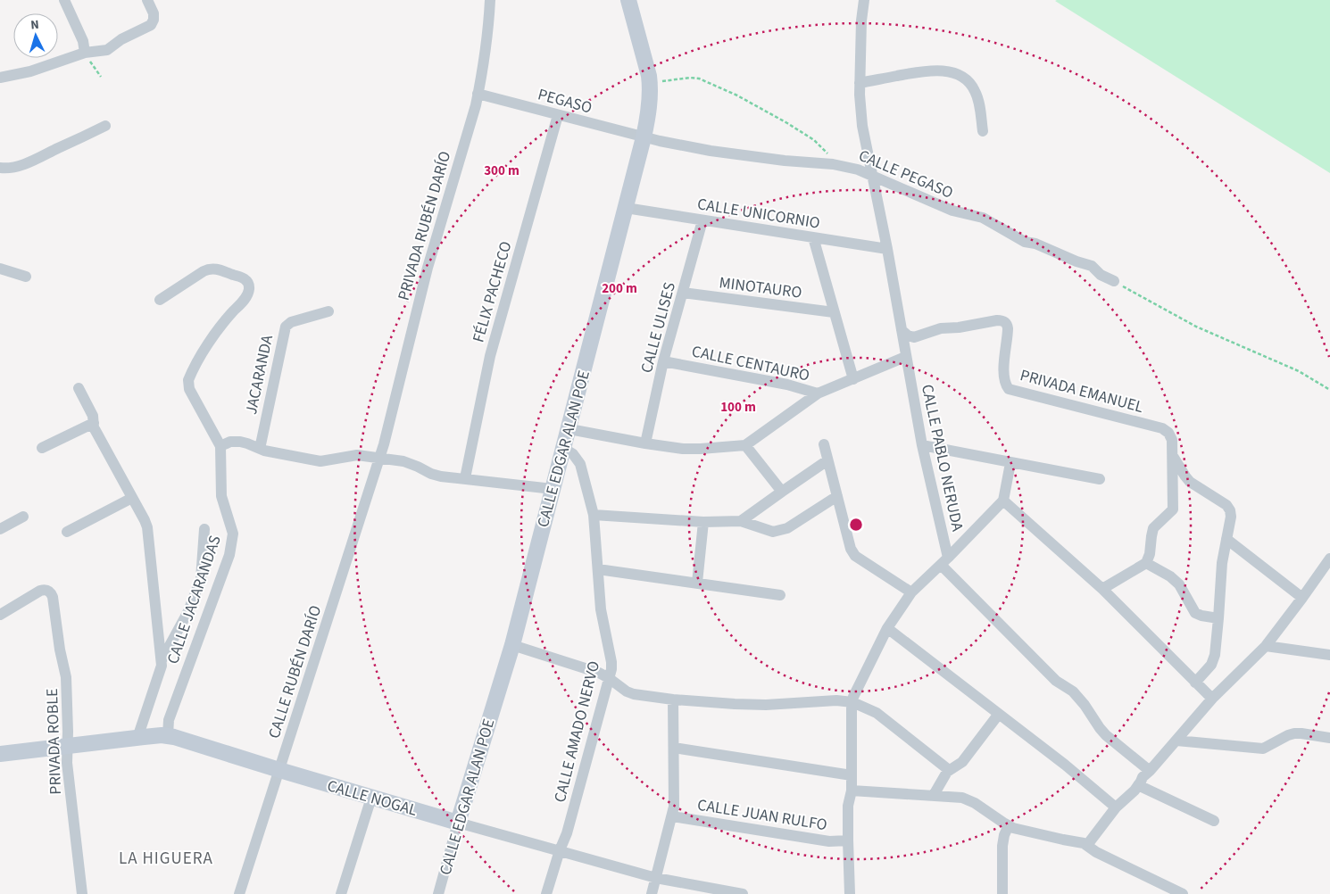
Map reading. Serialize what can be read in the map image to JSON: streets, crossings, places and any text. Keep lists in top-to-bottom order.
{
  "streets": {
    "street": [
      "PEGASO",
      "CALLE PEGASO",
      "CALLE UNICORNIO",
      "PRIVADA RUBÉN DARÍO",
      "MINOTAURO",
      "FÉLIX PACHECO",
      "CALLE ULISES",
      "CALLE CENTAURO",
      "JACARANDA",
      "PRIVADA EMANUEL",
      "CALLE EDGAR ALAN POE",
      "CALLE PABLO NERUDA",
      "CALLE JACARANDAS",
      "CALLE RUBÉN DARÍO",
      "CALLE AMADO NERVO",
      "PRIVADA ROBLE",
      "CALLE NOGAL",
      "CALLE JUAN RULFO"
    ]
  },
  "crossings": [
    ["PEGASO", "CALLE PEGASO"],
    ["PEGASO", "PRIVADA RUBÉN DARÍO"],
    ["PEGASO", "FÉLIX PACHECO"],
    ["PEGASO", "CALLE EDGAR ALAN POE"],
    ["CALLE PEGASO", "CALLE EDGAR ALAN POE"],
    ["CALLE PEGASO", "CALLE PABLO NERUDA"],
    ["CALLE UNICORNIO", "CALLE ULISES"],
    ["CALLE UNICORNIO", "CALLE EDGAR ALAN POE"],
    ["CALLE UNICORNIO", "CALLE PABLO NERUDA"],
    ["PRIVADA RUBÉN DARÍO", "CALLE RUBÉN DARÍO"],
    ["MINOTAURO", "CALLE ULISES"],
    ["CALLE ULISES", "CALLE CENTAURO"],
    ["CALLE CENTAURO", "CALLE PABLO NERUDA"],
    ["PRIVADA EMANUEL", "CALLE PABLO NERUDA"],
    ["CALLE EDGAR ALAN POE", "CALLE AMADO NERVO"],
    ["CALLE EDGAR ALAN POE", "CALLE NOGAL"],
    ["CALLE JACARANDAS", "CALLE NOGAL"],
    ["CALLE RUBÉN DARÍO", "CALLE NOGAL"],
    ["CALLE AMADO NERVO", "CALLE NOGAL"],
    ["PRIVADA ROBLE", "CALLE NOGAL"]
  ],
  "districts": ["LA HIGUERA"],
  "north": "top",
  "rings": ["300 m", "200 m", "100 m"]
}
